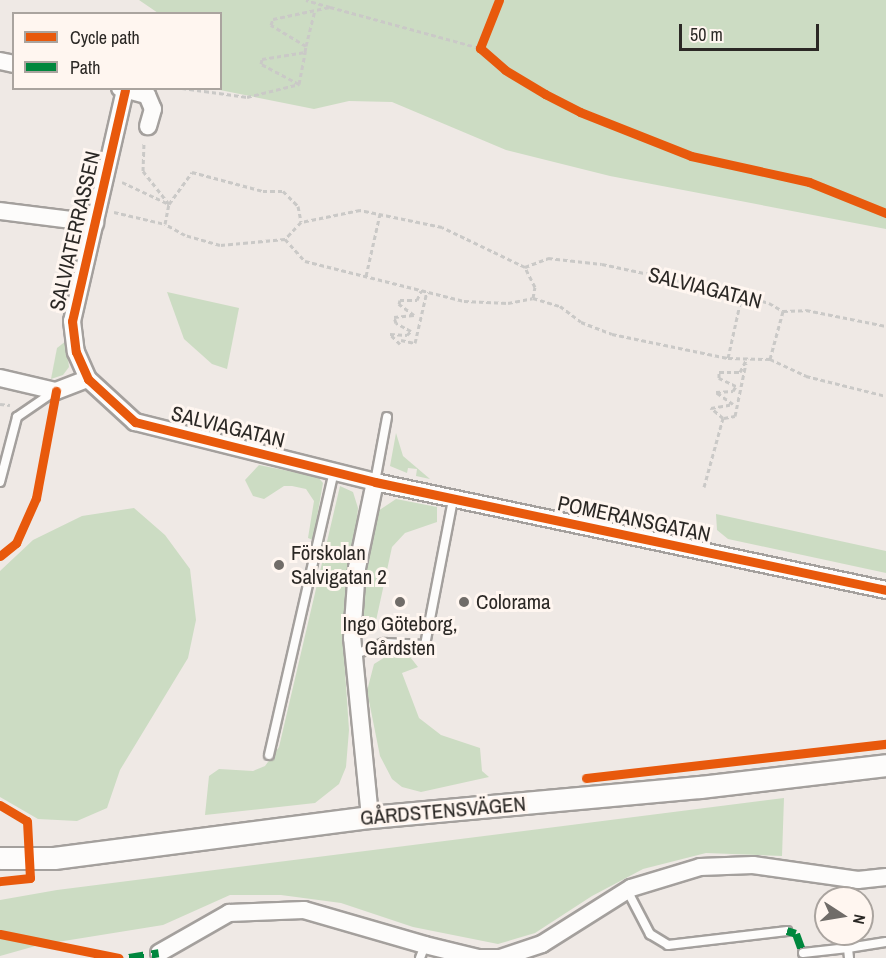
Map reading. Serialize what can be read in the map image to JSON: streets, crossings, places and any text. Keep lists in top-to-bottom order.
{
  "streets": {
    "street": [
      "SALVIATERRASSEN",
      "SALVIAGATAN",
      "POMERANSGATAN",
      "GÅRDSTENSVÄGEN"
    ]
  },
  "crossings": [
    ["SALVIATERRASSEN", "SALVIAGATAN"],
    ["SALVIAGATAN", "POMERANSGATAN"]
  ],
  "places": ["Förskolan Salvigatan 2", "Ingo Göteborg, Gårdsten", "Colorama"],
  "legend": ["Cycle path", "Path"],
  "scale_bar": "50 m",
  "north": "right"
}
